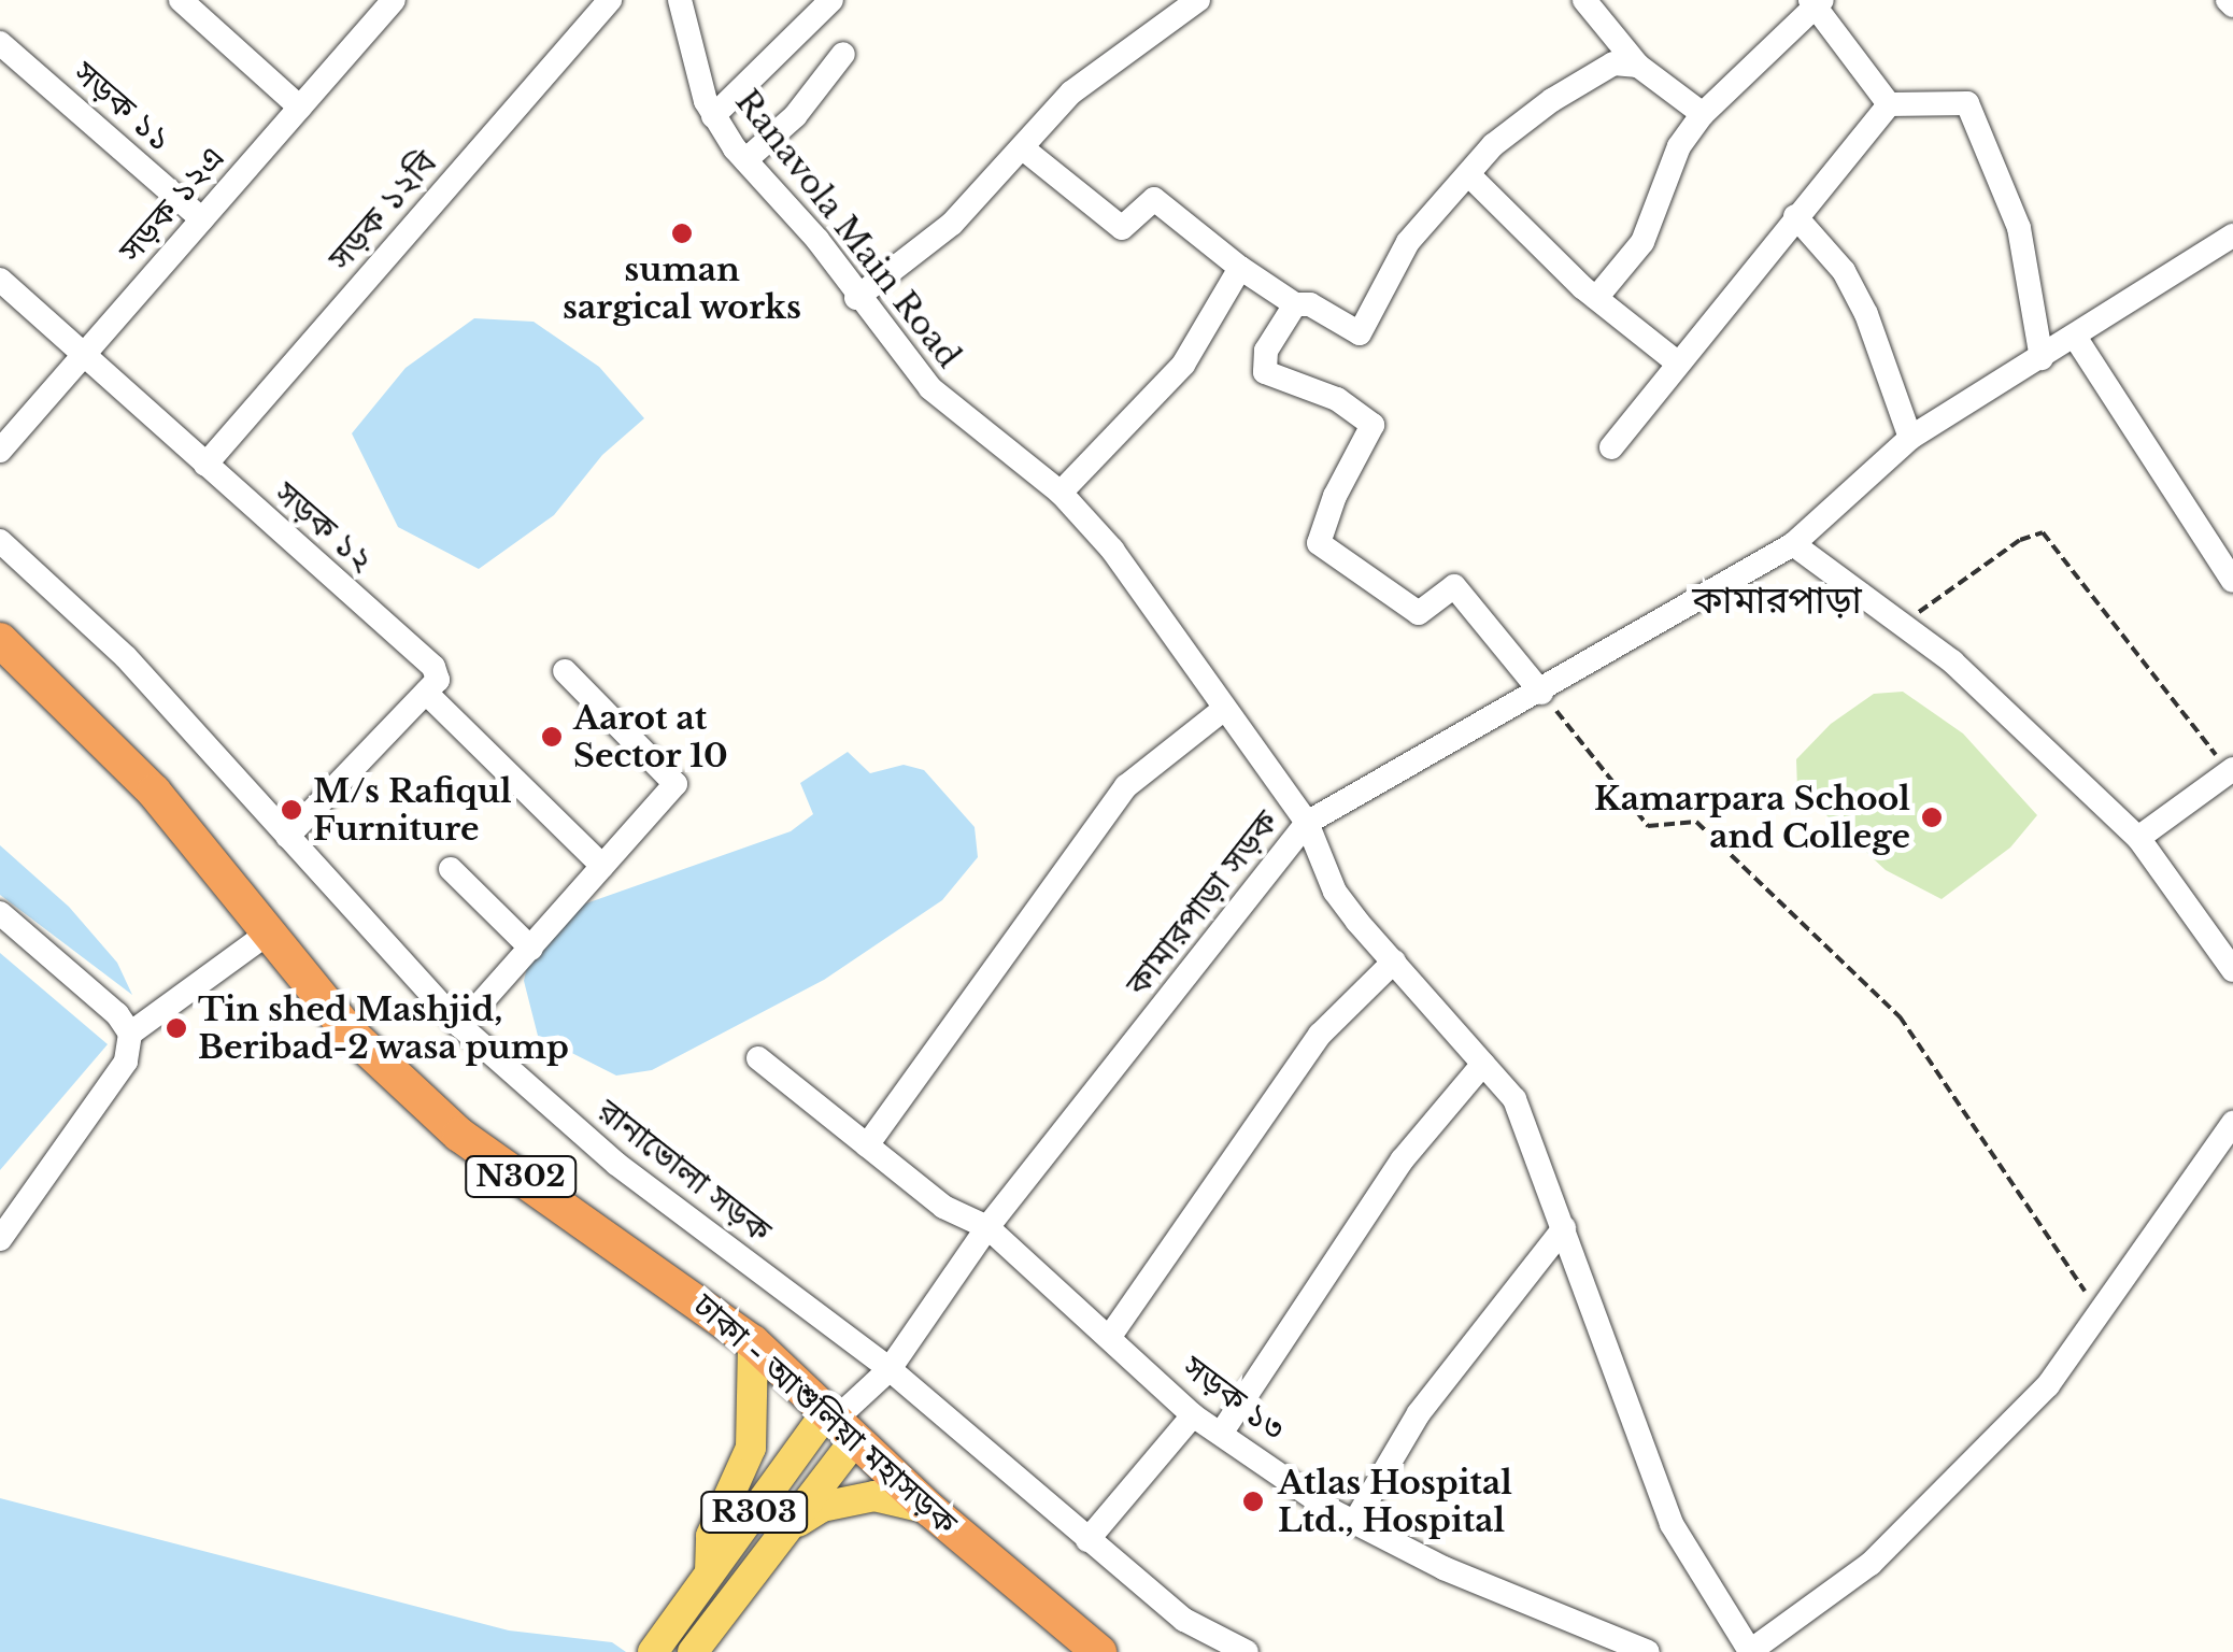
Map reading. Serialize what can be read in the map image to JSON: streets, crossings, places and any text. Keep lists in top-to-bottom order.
{
  "streets": {
    "highway": ["N302", "ঢাকা - আশুলিয়া মহাসড়ক"],
    "main road": ["R303"],
    "street": [
      "সড়ক ১১",
      "সড়ক ১২এ",
      "সড়ক ১২বি",
      "Ranavola Main Road",
      "সড়ক ১২",
      "কামারপাড়া সড়ক",
      "রানাভোলা সড়ক",
      "সড়ক ১৩"
    ]
  },
  "crossings": [
    ["সড়ক ১১", "সড়ক ১২এ"],
    ["সড়ক ১২এ", "সড়ক ১২"],
    ["সড়ক ১২বি", "সড়ক ১২"],
    ["Ranavola Main Road", "কামারপাড়া সড়ক"],
    ["কামারপাড়া সড়ক", "রানাভোলা সড়ক"],
    ["কামারপাড়া সড়ক", "সড়ক ১৩"],
    ["কামারপাড়া সড়ক", "ঢাকা - আশুলিয়া মহাসড়ক"],
    ["কামারপাড়া সড়ক", "R303"],
    ["ঢাকা - আশুলিয়া মহাসড়ক", "R303"]
  ],
  "districts": ["কামারপাড়া"],
  "places": [
    "suman sargical works",
    "Aarot at Sector 10",
    "M/s Rafiqul Furniture",
    "Kamarpara School and College",
    "Tin shed Mashjid, Beribad-2 wasa pump",
    "Atlas Hospital Ltd., Hospital"
  ]
}
